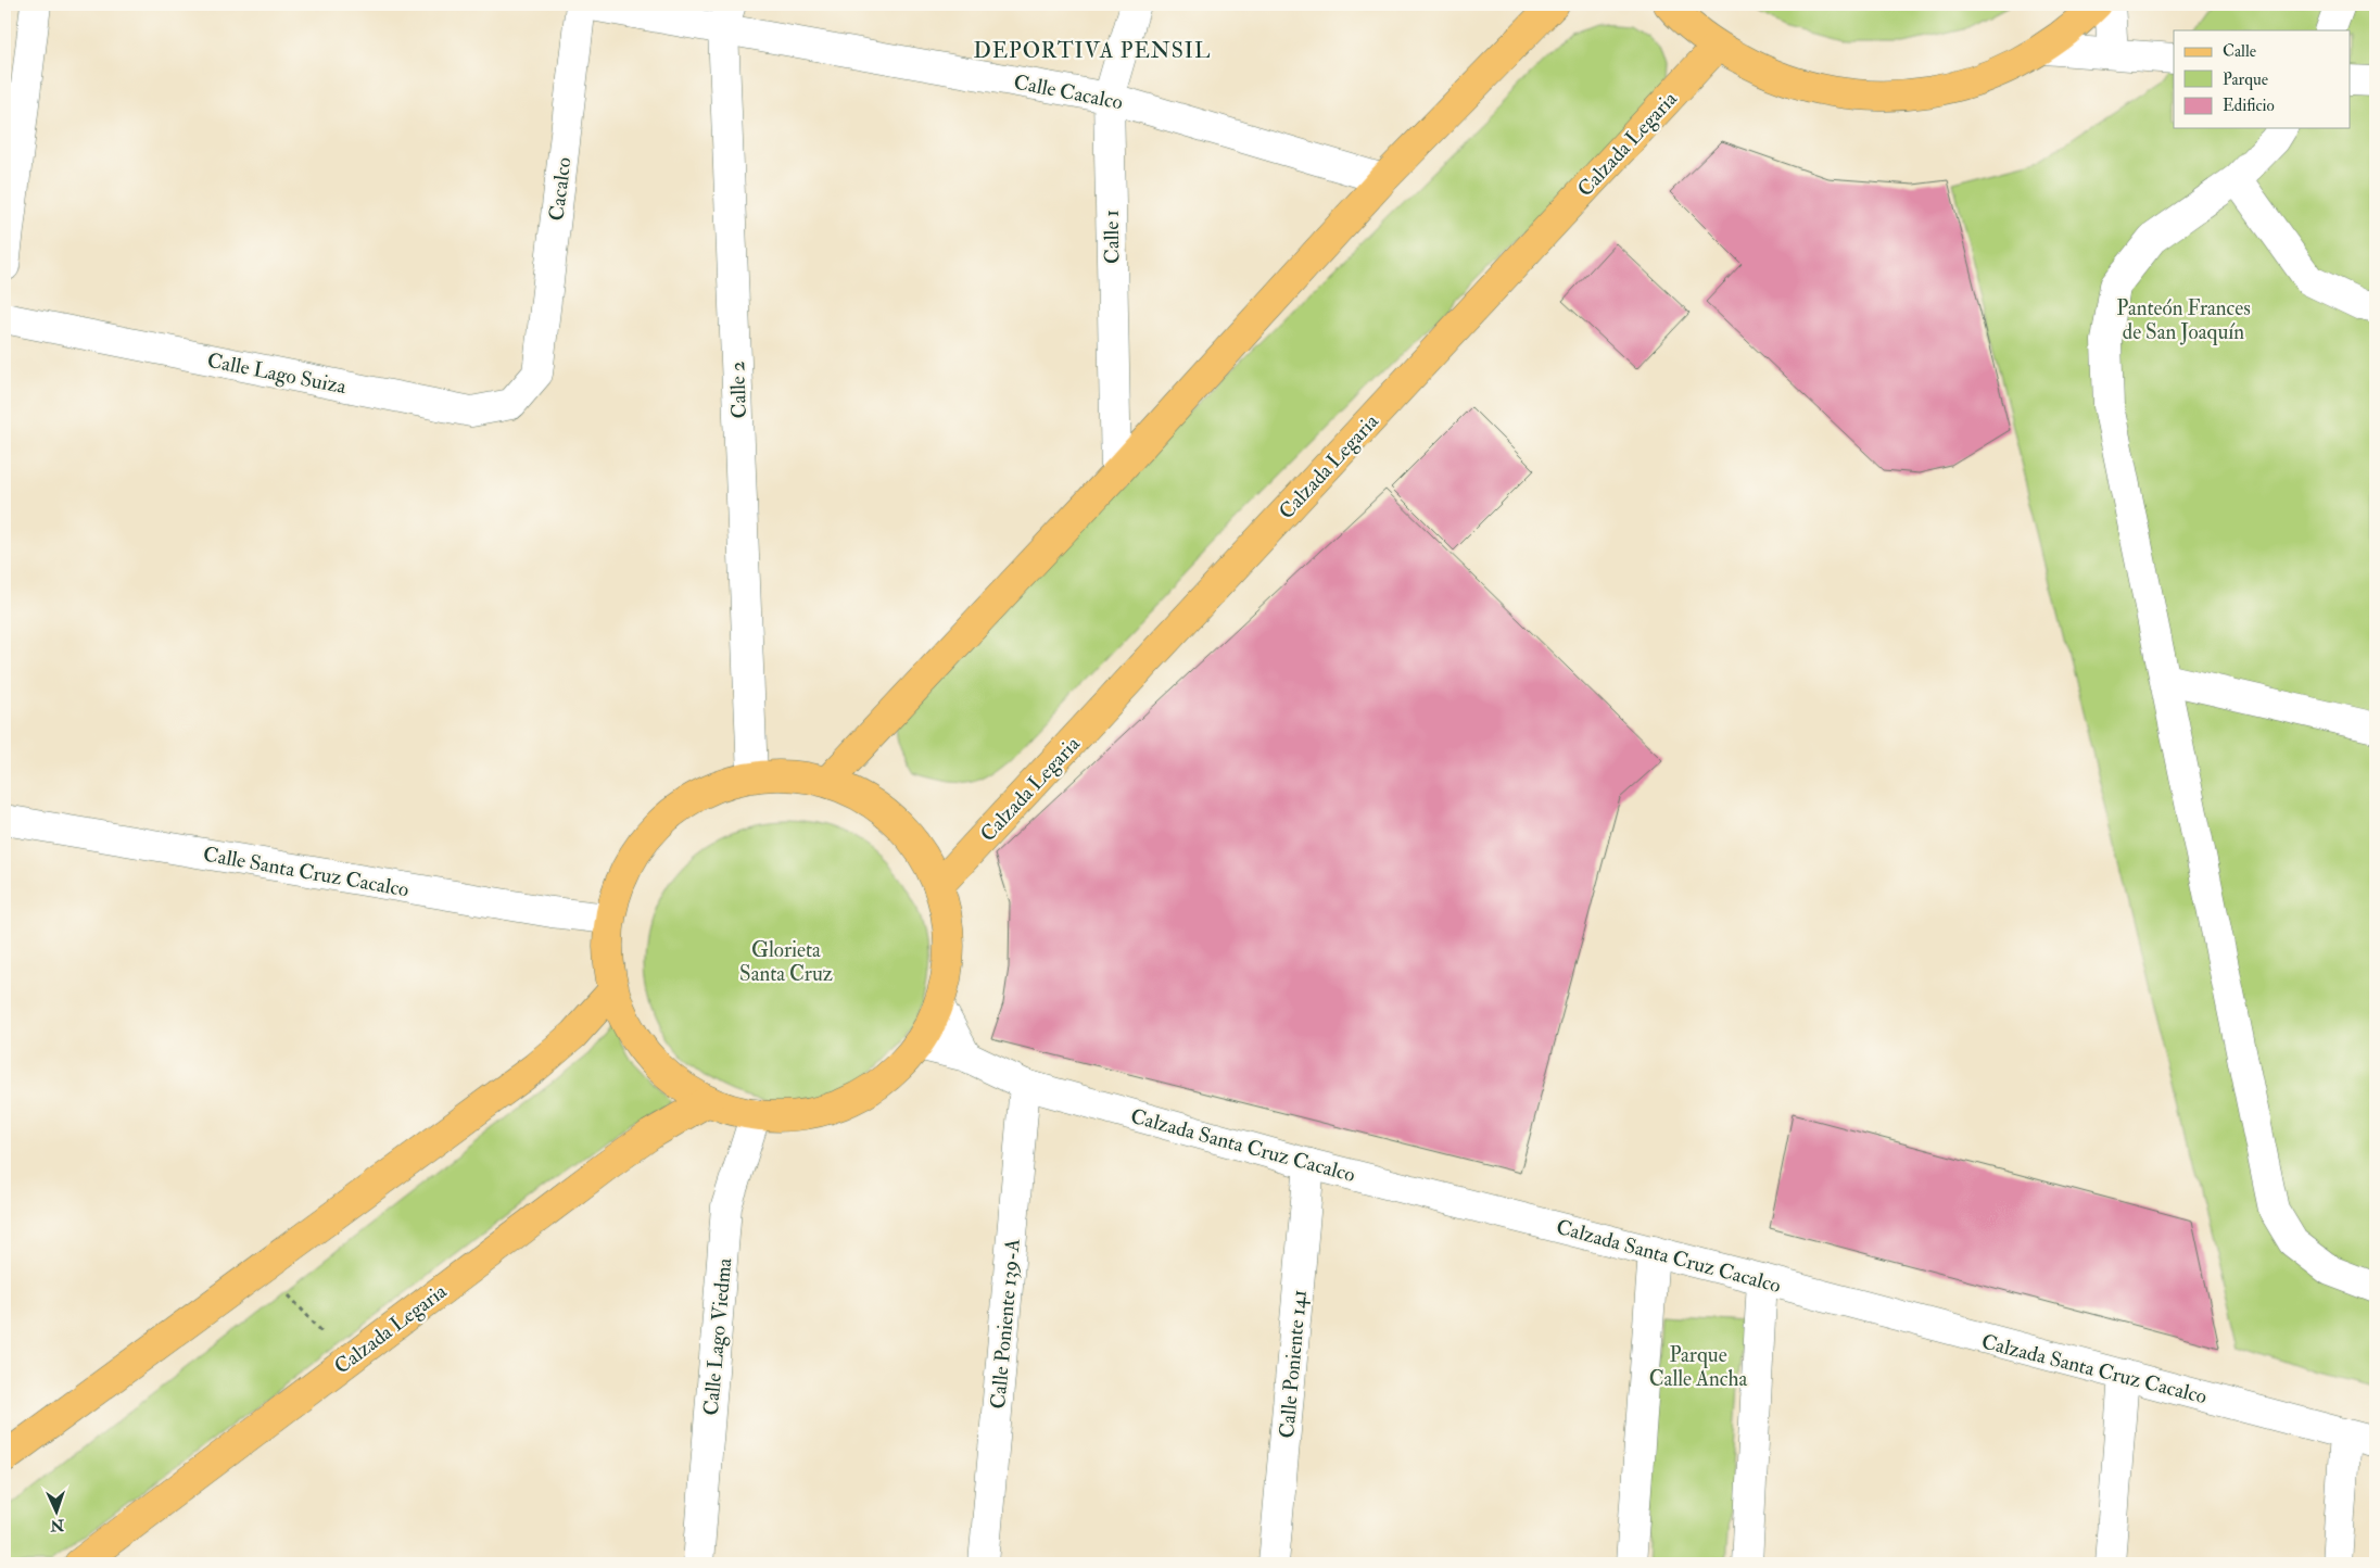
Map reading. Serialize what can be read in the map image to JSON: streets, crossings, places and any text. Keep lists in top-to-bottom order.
{
  "streets": {
    "main road": ["Calzada Legaria"],
    "street": [
      "Calle Cacalco",
      "Cacalco",
      "Calle 1",
      "Calle Lago Suiza",
      "Calle 2",
      "Calle Santa Cruz Cacalco",
      "Calzada Santa Cruz Cacalco",
      "Calle Poniente 139-A",
      "Calle Lago Viedma",
      "Calle Poniente 141"
    ]
  },
  "crossings": [
    ["Calle Cacalco", "Calle 1"],
    ["Calle Cacalco", "Calle 2"],
    ["Cacalco", "Calle Lago Suiza"],
    ["Calzada Santa Cruz Cacalco", "Calle Poniente 139-A"],
    ["Calzada Santa Cruz Cacalco", "Calle Poniente 141"]
  ],
  "districts": ["DEPORTIVA PENSIL"],
  "parks": ["Panteón Frances de San Joaquín", "Glorieta Santa Cruz", "Parque Calle Ancha"],
  "legend": ["Calle", "Parque", "Edificio"],
  "north": "bottom"
}
